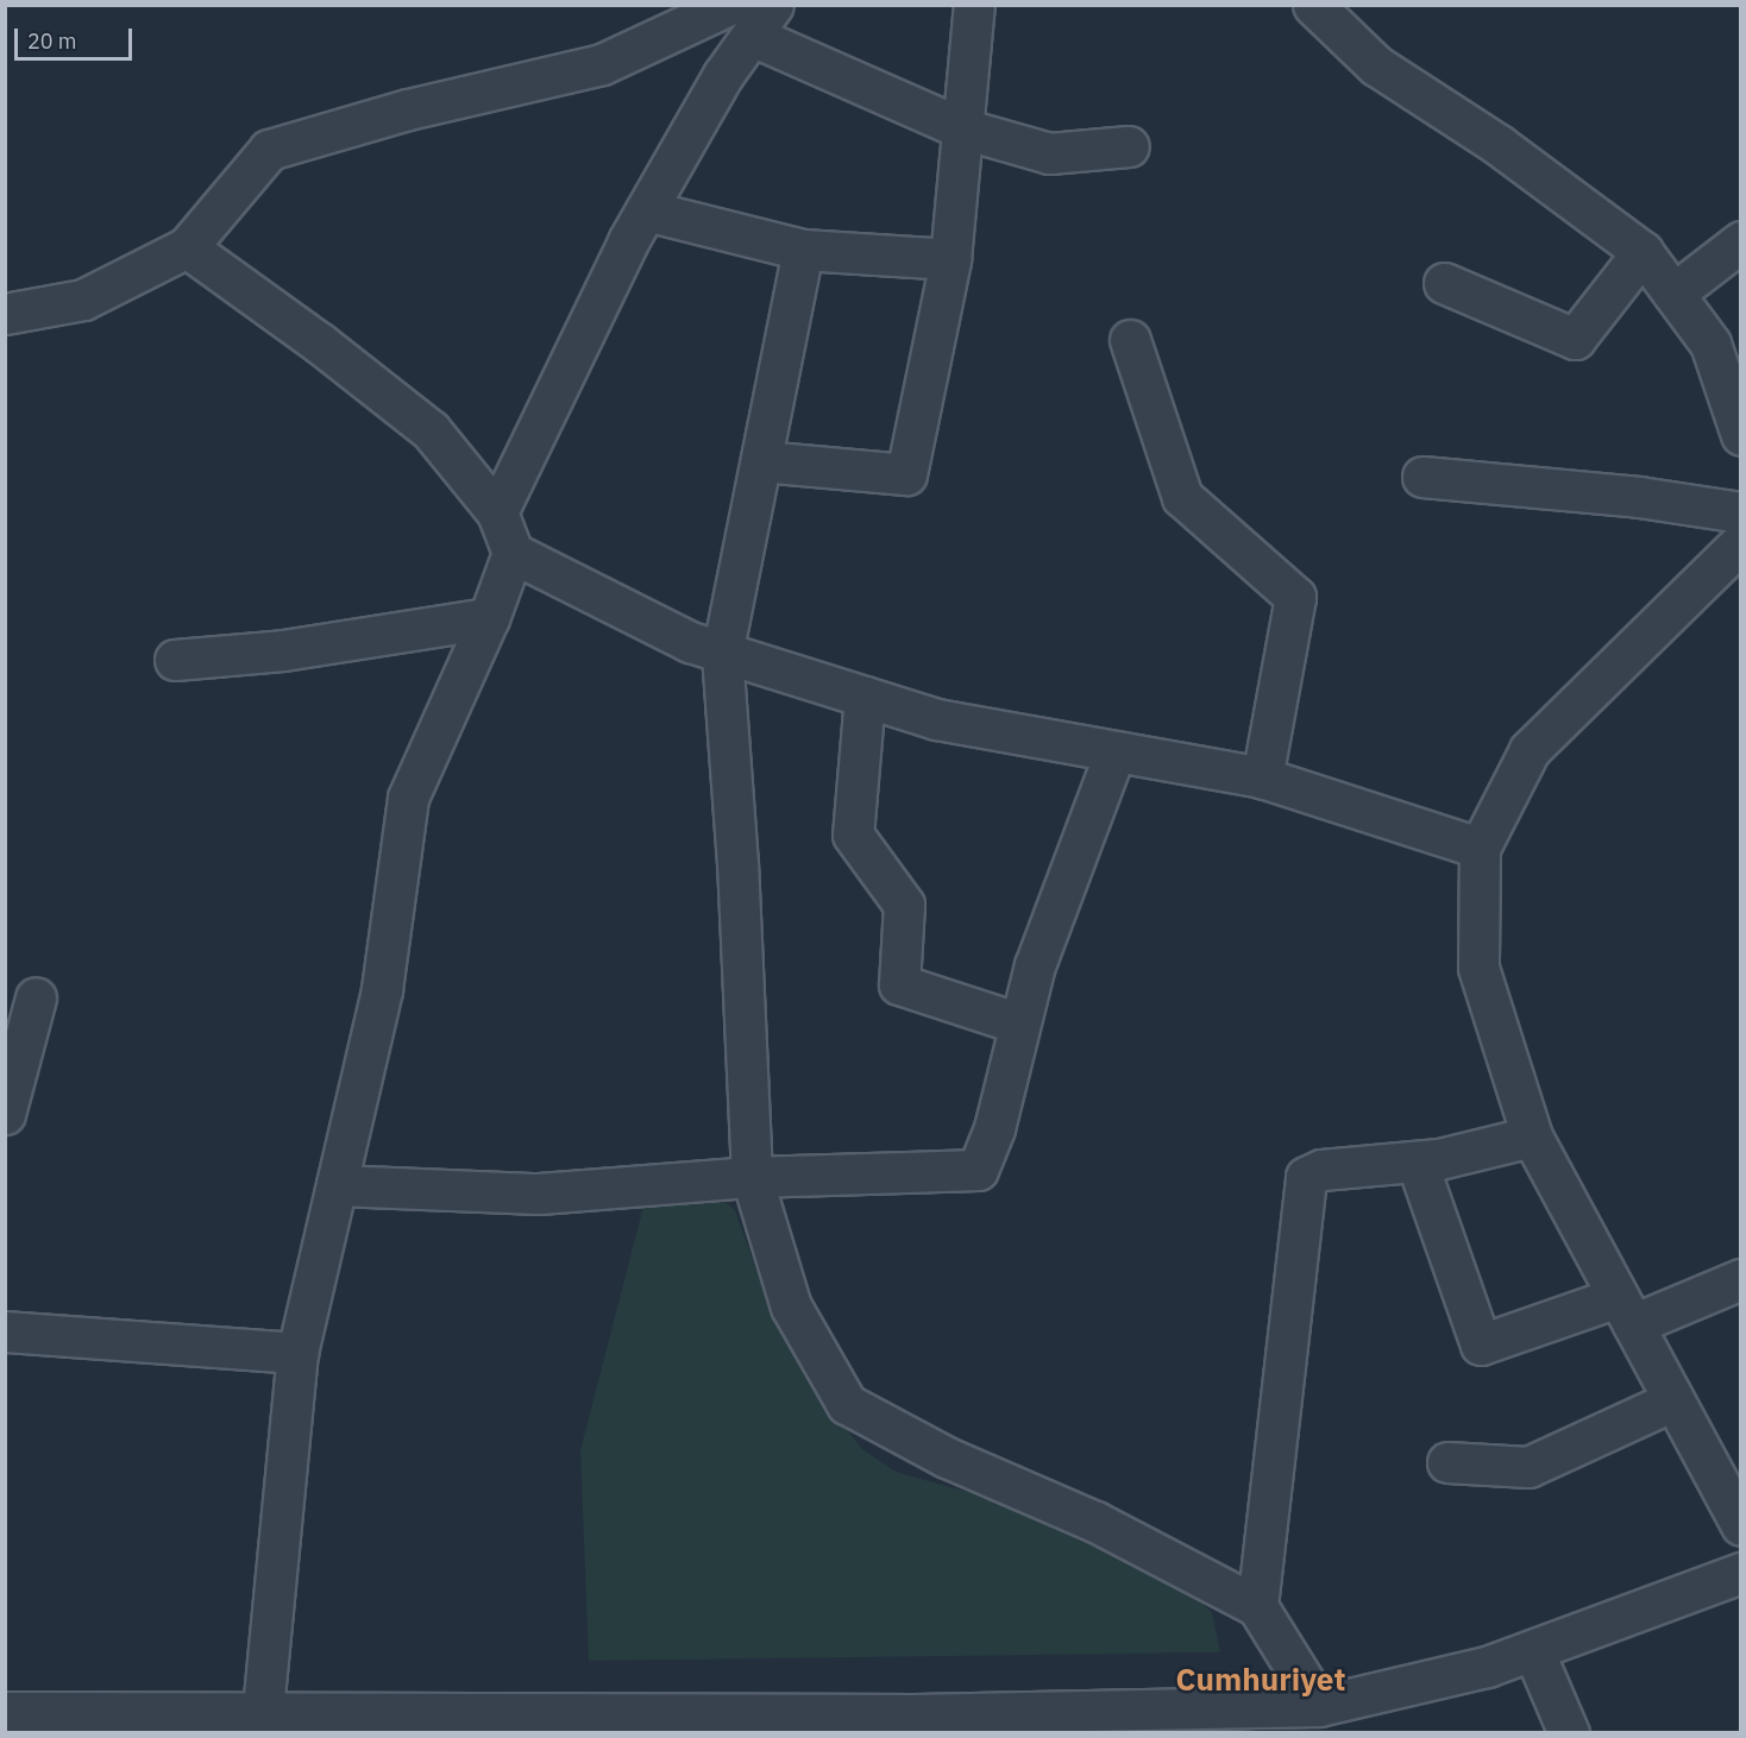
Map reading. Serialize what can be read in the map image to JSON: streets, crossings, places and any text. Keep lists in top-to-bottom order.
{
  "districts": ["Cumhuriyet"],
  "scale_bar": "20 m"
}
